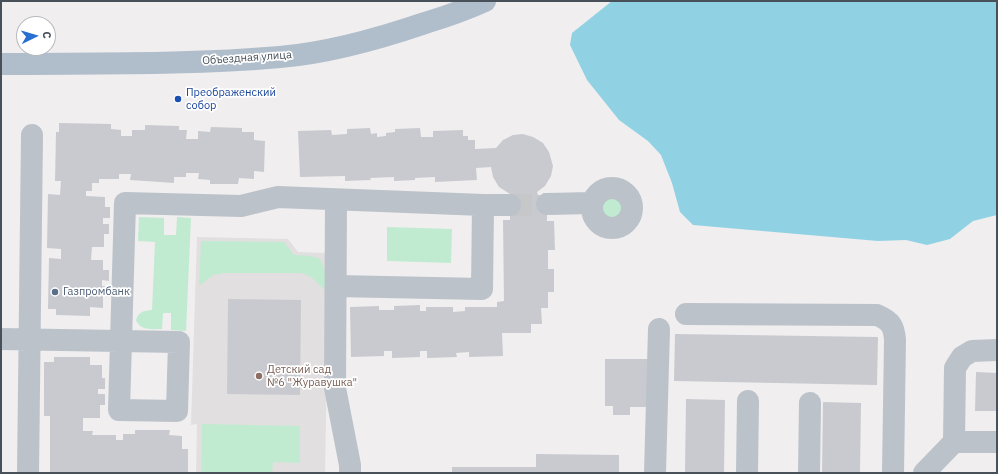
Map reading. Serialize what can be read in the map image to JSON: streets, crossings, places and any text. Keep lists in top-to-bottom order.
{
  "streets": {
    "main road": ["Объездная улица"]
  },
  "places": ["Преображенский собор", "Газпромбанк", "Детский сад №6 \"Журавушка\""],
  "north": "right"
}
